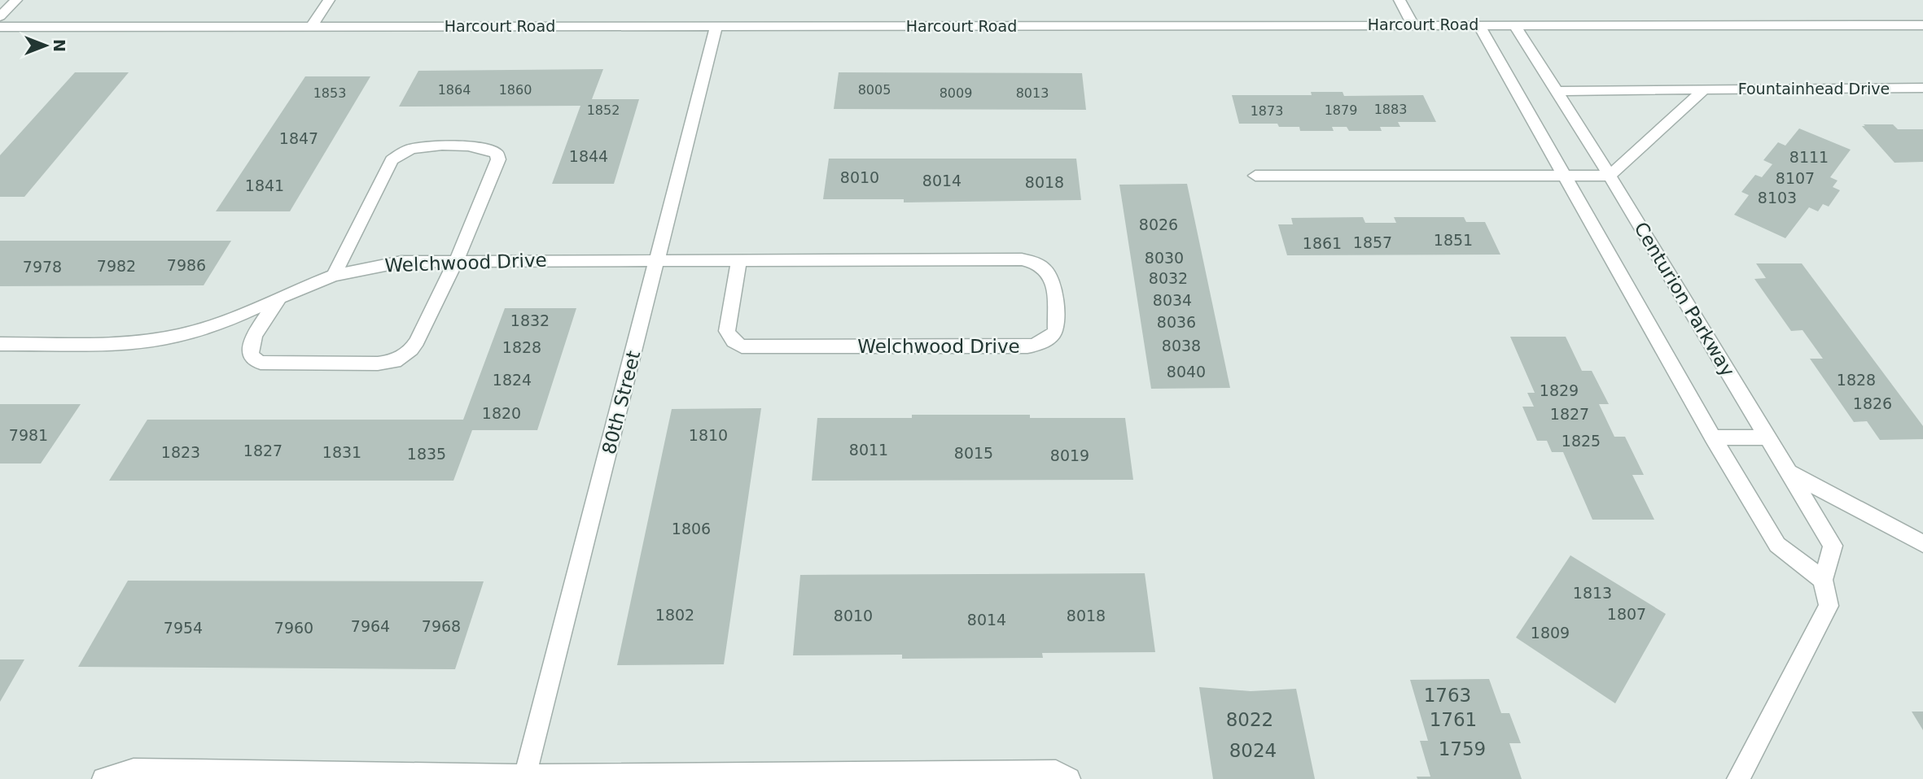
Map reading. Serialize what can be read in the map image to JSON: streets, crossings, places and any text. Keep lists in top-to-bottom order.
{
  "streets": {
    "street": [
      "Harcourt Road",
      "Fountainhead Drive",
      "Welchwood Drive",
      "Centurion Parkway",
      "80th Street"
    ]
  },
  "crossings": [
    ["Harcourt Road", "Centurion Parkway"],
    ["Harcourt Road", "80th Street"],
    ["Fountainhead Drive", "Centurion Parkway"],
    ["Welchwood Drive", "80th Street"]
  ],
  "house_numbers": [
    "1864",
    "1860",
    "8005",
    "1853",
    "8009",
    "8013",
    "1883",
    "1852",
    "1879",
    "1873",
    "1847",
    "1844",
    "8111",
    "8010",
    "8107",
    "8014",
    "8018",
    "1841",
    "8103",
    "8026",
    "1851",
    "1857",
    "1861",
    "8030",
    "7986",
    "7982",
    "7978",
    "8032",
    "8034",
    "1832",
    "8036",
    "8038",
    "1828",
    "8040",
    "1824",
    "1828",
    "1829",
    "1826",
    "1820",
    "1827",
    "7981",
    "1810",
    "1825",
    "8011",
    "1827",
    "1823",
    "1831",
    "8015",
    "1835",
    "8019",
    "1806",
    "1813",
    "1807",
    "1802",
    "8010",
    "8018",
    "8014",
    "7964",
    "7968",
    "7954",
    "7960",
    "1809",
    "1763",
    "8022",
    "1761",
    "1759",
    "8024"
  ],
  "north": "right"
}
